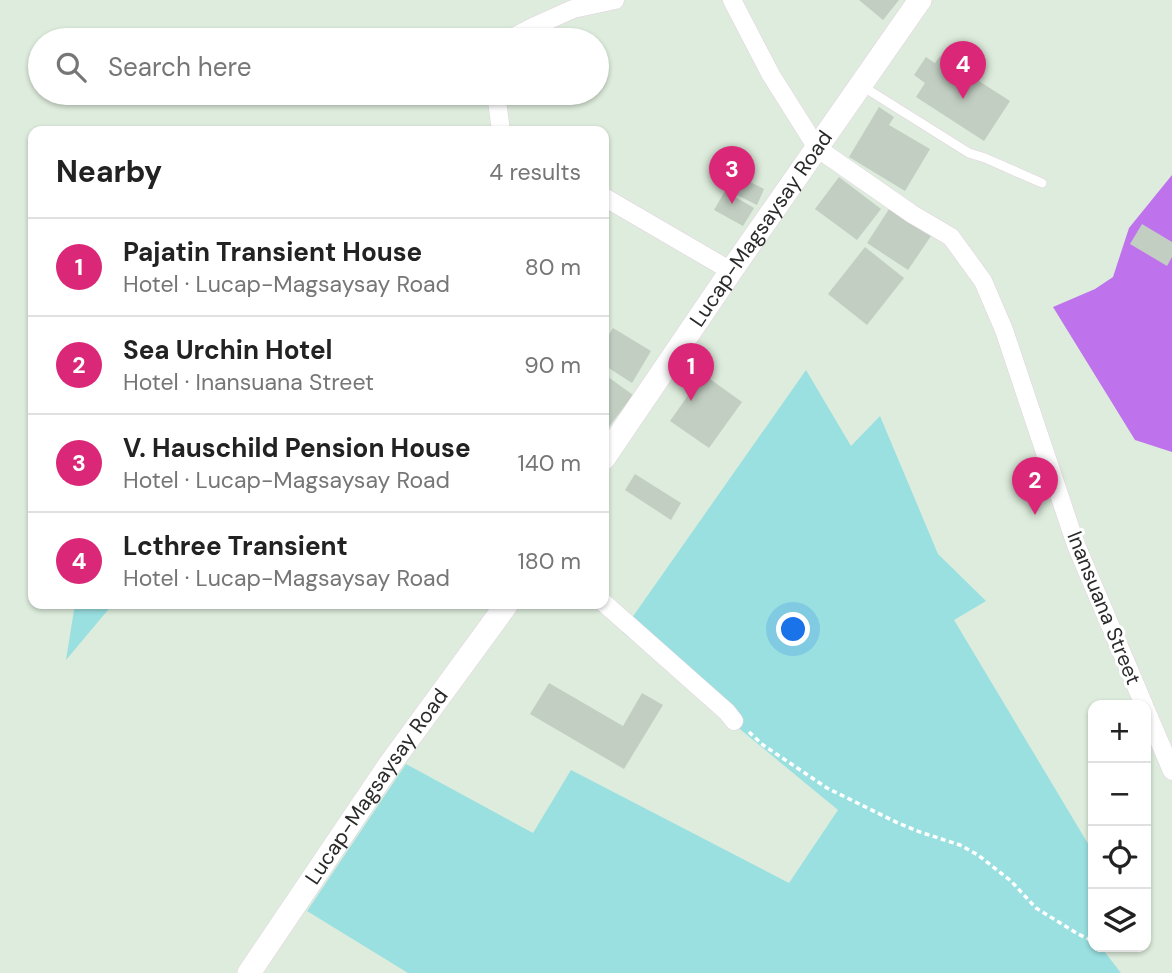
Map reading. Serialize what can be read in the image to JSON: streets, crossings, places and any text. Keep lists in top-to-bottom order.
{
  "streets": {
    "street": ["Lucap-Magsaysay Road", "Inansuana Street"]
  },
  "crossings": [
    ["Lucap-Magsaysay Road", "Inansuana Street"]
  ],
  "page": {
    "search": "Search here",
    "pins": [
      "4",
      "3",
      "1",
      "2"
    ],
    "heading": ["Nearby", "4 results"],
    "list": [
      {
        "mark": "1",
        "name": "Pajatin Transient House",
        "note": "Hotel · Lucap-Magsaysay Road",
        "value": "80 m"
      },
      {
        "mark": "2",
        "name": "Sea Urchin Hotel",
        "note": "Hotel · Inansuana Street",
        "value": "90 m"
      },
      {
        "mark": "3",
        "name": "V. Hauschild Pension House",
        "note": "Hotel · Lucap-Magsaysay Road",
        "value": "140 m"
      },
      {
        "mark": "4",
        "name": "Lcthree Transient",
        "note": "Hotel · Lucap-Magsaysay Road",
        "value": "180 m"
      }
    ],
    "map_buttons": ["+", "−"]
  }
}
